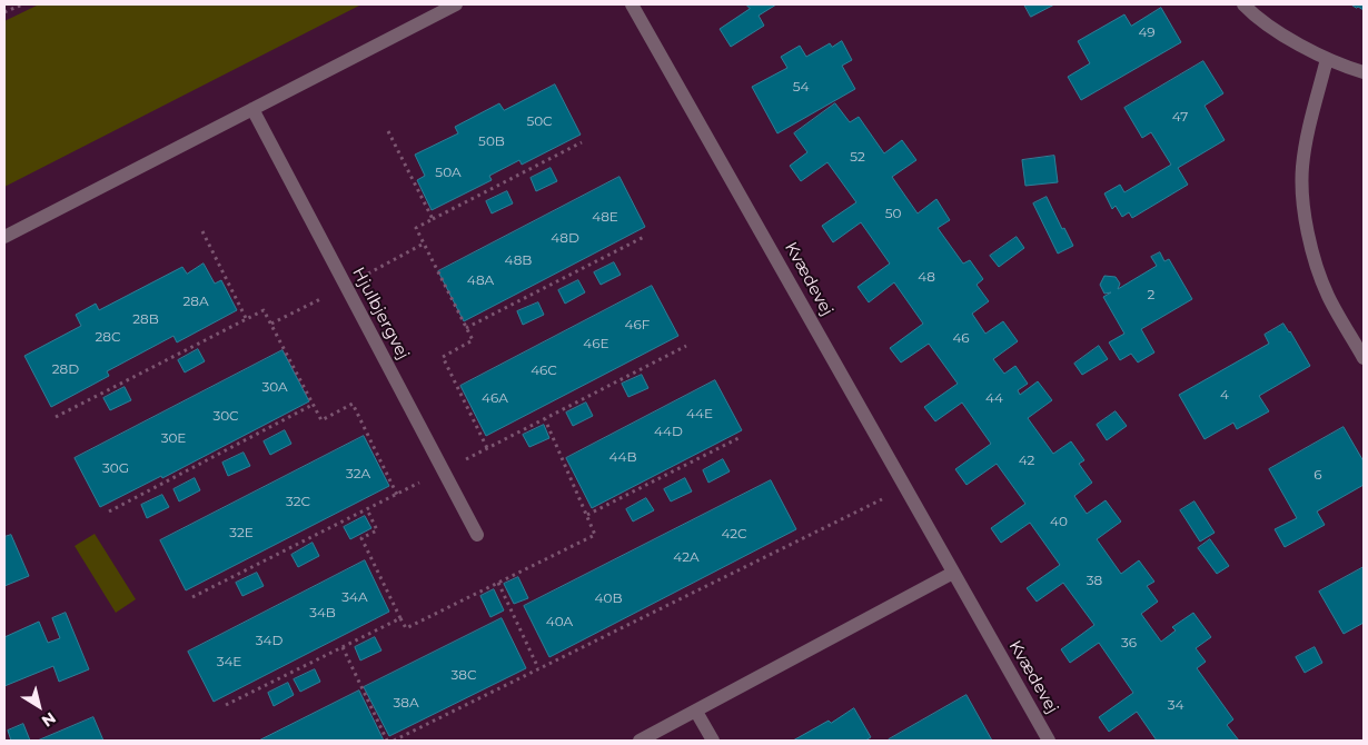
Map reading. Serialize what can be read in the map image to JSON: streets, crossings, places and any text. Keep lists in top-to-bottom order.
{
  "streets": {
    "street": ["Kvædevej", "Hjulbjergvej"]
  },
  "house_numbers": [
    "49",
    "54",
    "47",
    "50C",
    "50B",
    "52",
    "50A",
    "50",
    "48E",
    "48D",
    "48B",
    "48",
    "48A",
    "2",
    "28A",
    "28B",
    "46F",
    "28C",
    "46",
    "46E",
    "28D",
    "46C",
    "30A",
    "4",
    "46A",
    "44",
    "44E",
    "30C",
    "44D",
    "30E",
    "44B",
    "42",
    "30G",
    "32A",
    "6",
    "32C",
    "40",
    "32E",
    "42C",
    "42A",
    "38",
    "34A",
    "40B",
    "34B",
    "40A",
    "34D",
    "36",
    "34E",
    "38C",
    "38A",
    "34"
  ],
  "north": "bottom right"
}
